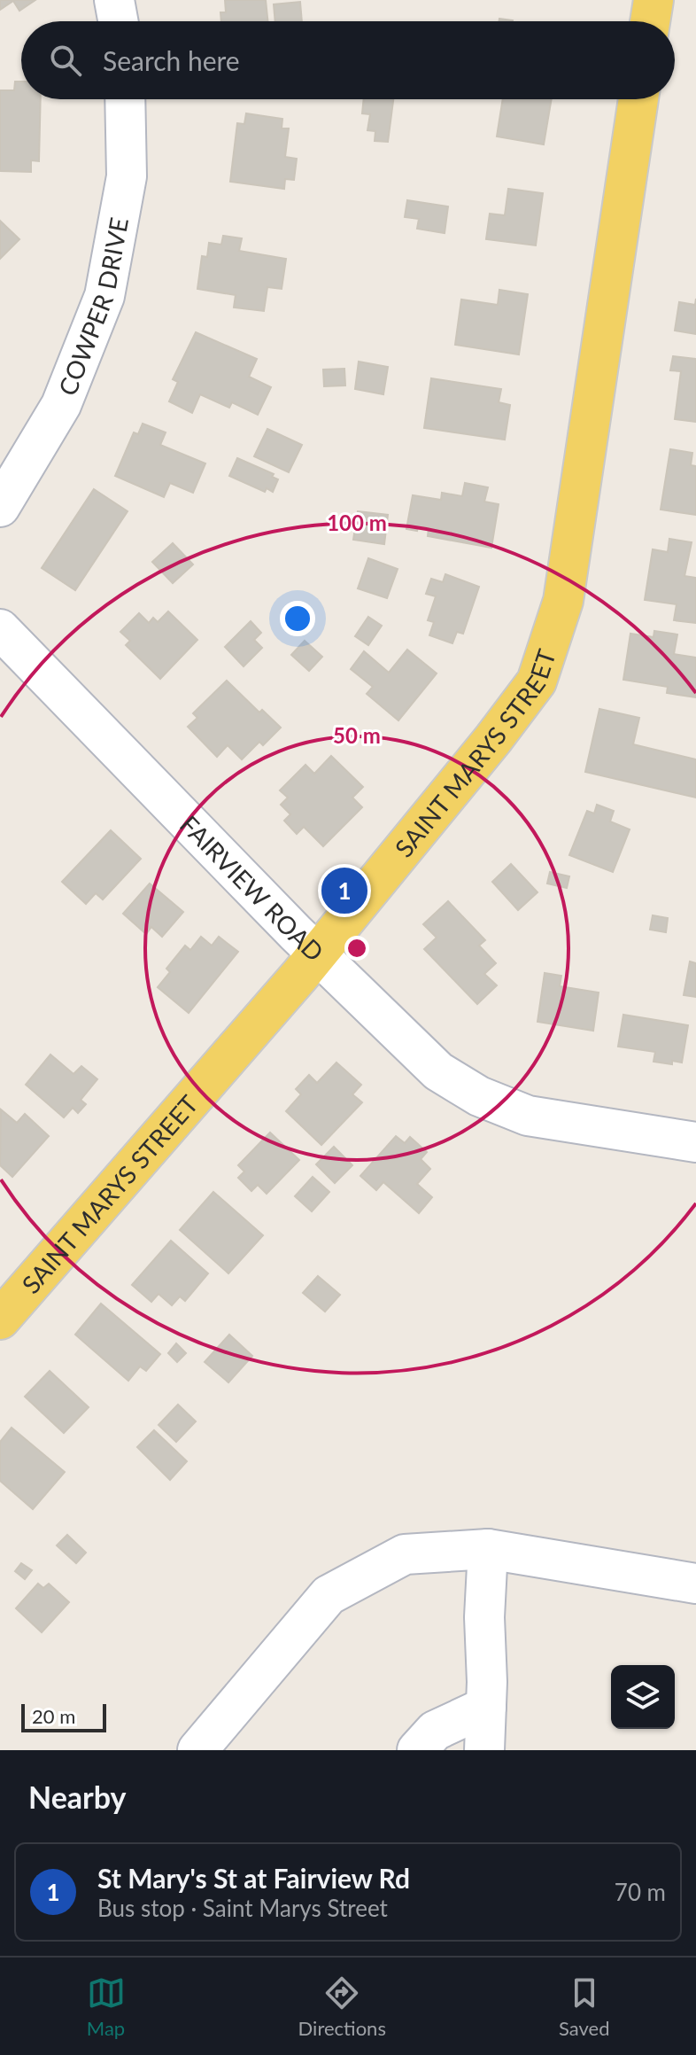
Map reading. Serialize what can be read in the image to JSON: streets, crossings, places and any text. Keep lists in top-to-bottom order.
{
  "streets": {
    "main road": ["SAINT MARYS STREET"],
    "street": ["COWPER DRIVE", "FAIRVIEW ROAD"]
  },
  "crossings": [
    ["SAINT MARYS STREET", "FAIRVIEW ROAD"]
  ],
  "scale_bar": "20 m",
  "page": {
    "search": "Search here",
    "pins": "1",
    "scale": "20 m",
    "heading": "Nearby",
    "list": [
      {
        "mark": "1",
        "name": "St Mary's St at Fairview Rd",
        "note": "Bus stop · Saint Marys Street",
        "value": "70 m"
      }
    ],
    "nav": ["Map", "Directions", "Saved"]
  },
  "rings": ["100 m", "50 m"]
}
